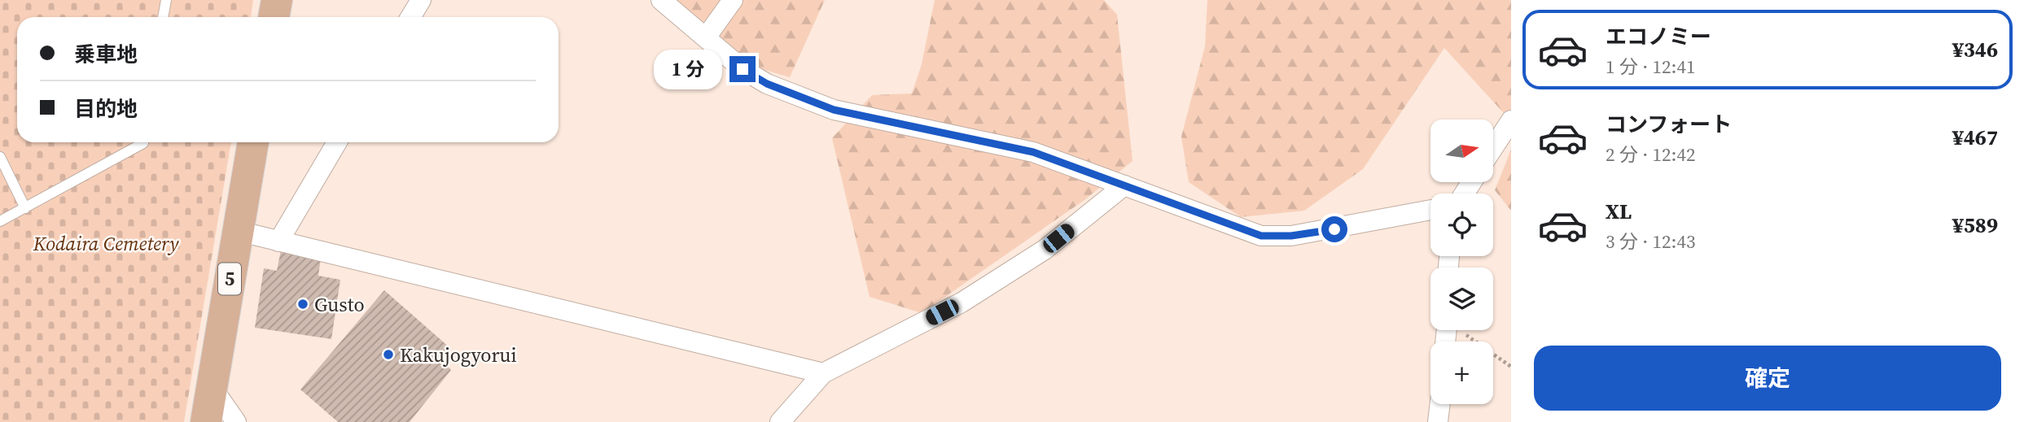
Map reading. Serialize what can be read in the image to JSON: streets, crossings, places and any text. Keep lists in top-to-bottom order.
{
  "streets": {
    "main road": ["5"]
  },
  "parks": ["Kodaira Cemetery"],
  "places": ["Gusto", "Kakujogyorui"],
  "north": "right",
  "page": {
    "list": [
      {
        "name": "エコノミー",
        "note": "1 分 · 12:41",
        "value": "¥346"
      },
      {
        "name": "コンフォート",
        "note": "2 分 · 12:42",
        "value": "¥467"
      },
      {
        "name": "XL",
        "note": "3 分 · 12:43",
        "value": "¥589"
      }
    ],
    "banner": ["乗車地", "目的地"],
    "bubble": "1 分",
    "map_buttons": "+",
    "buttons": "確定"
  }
}
